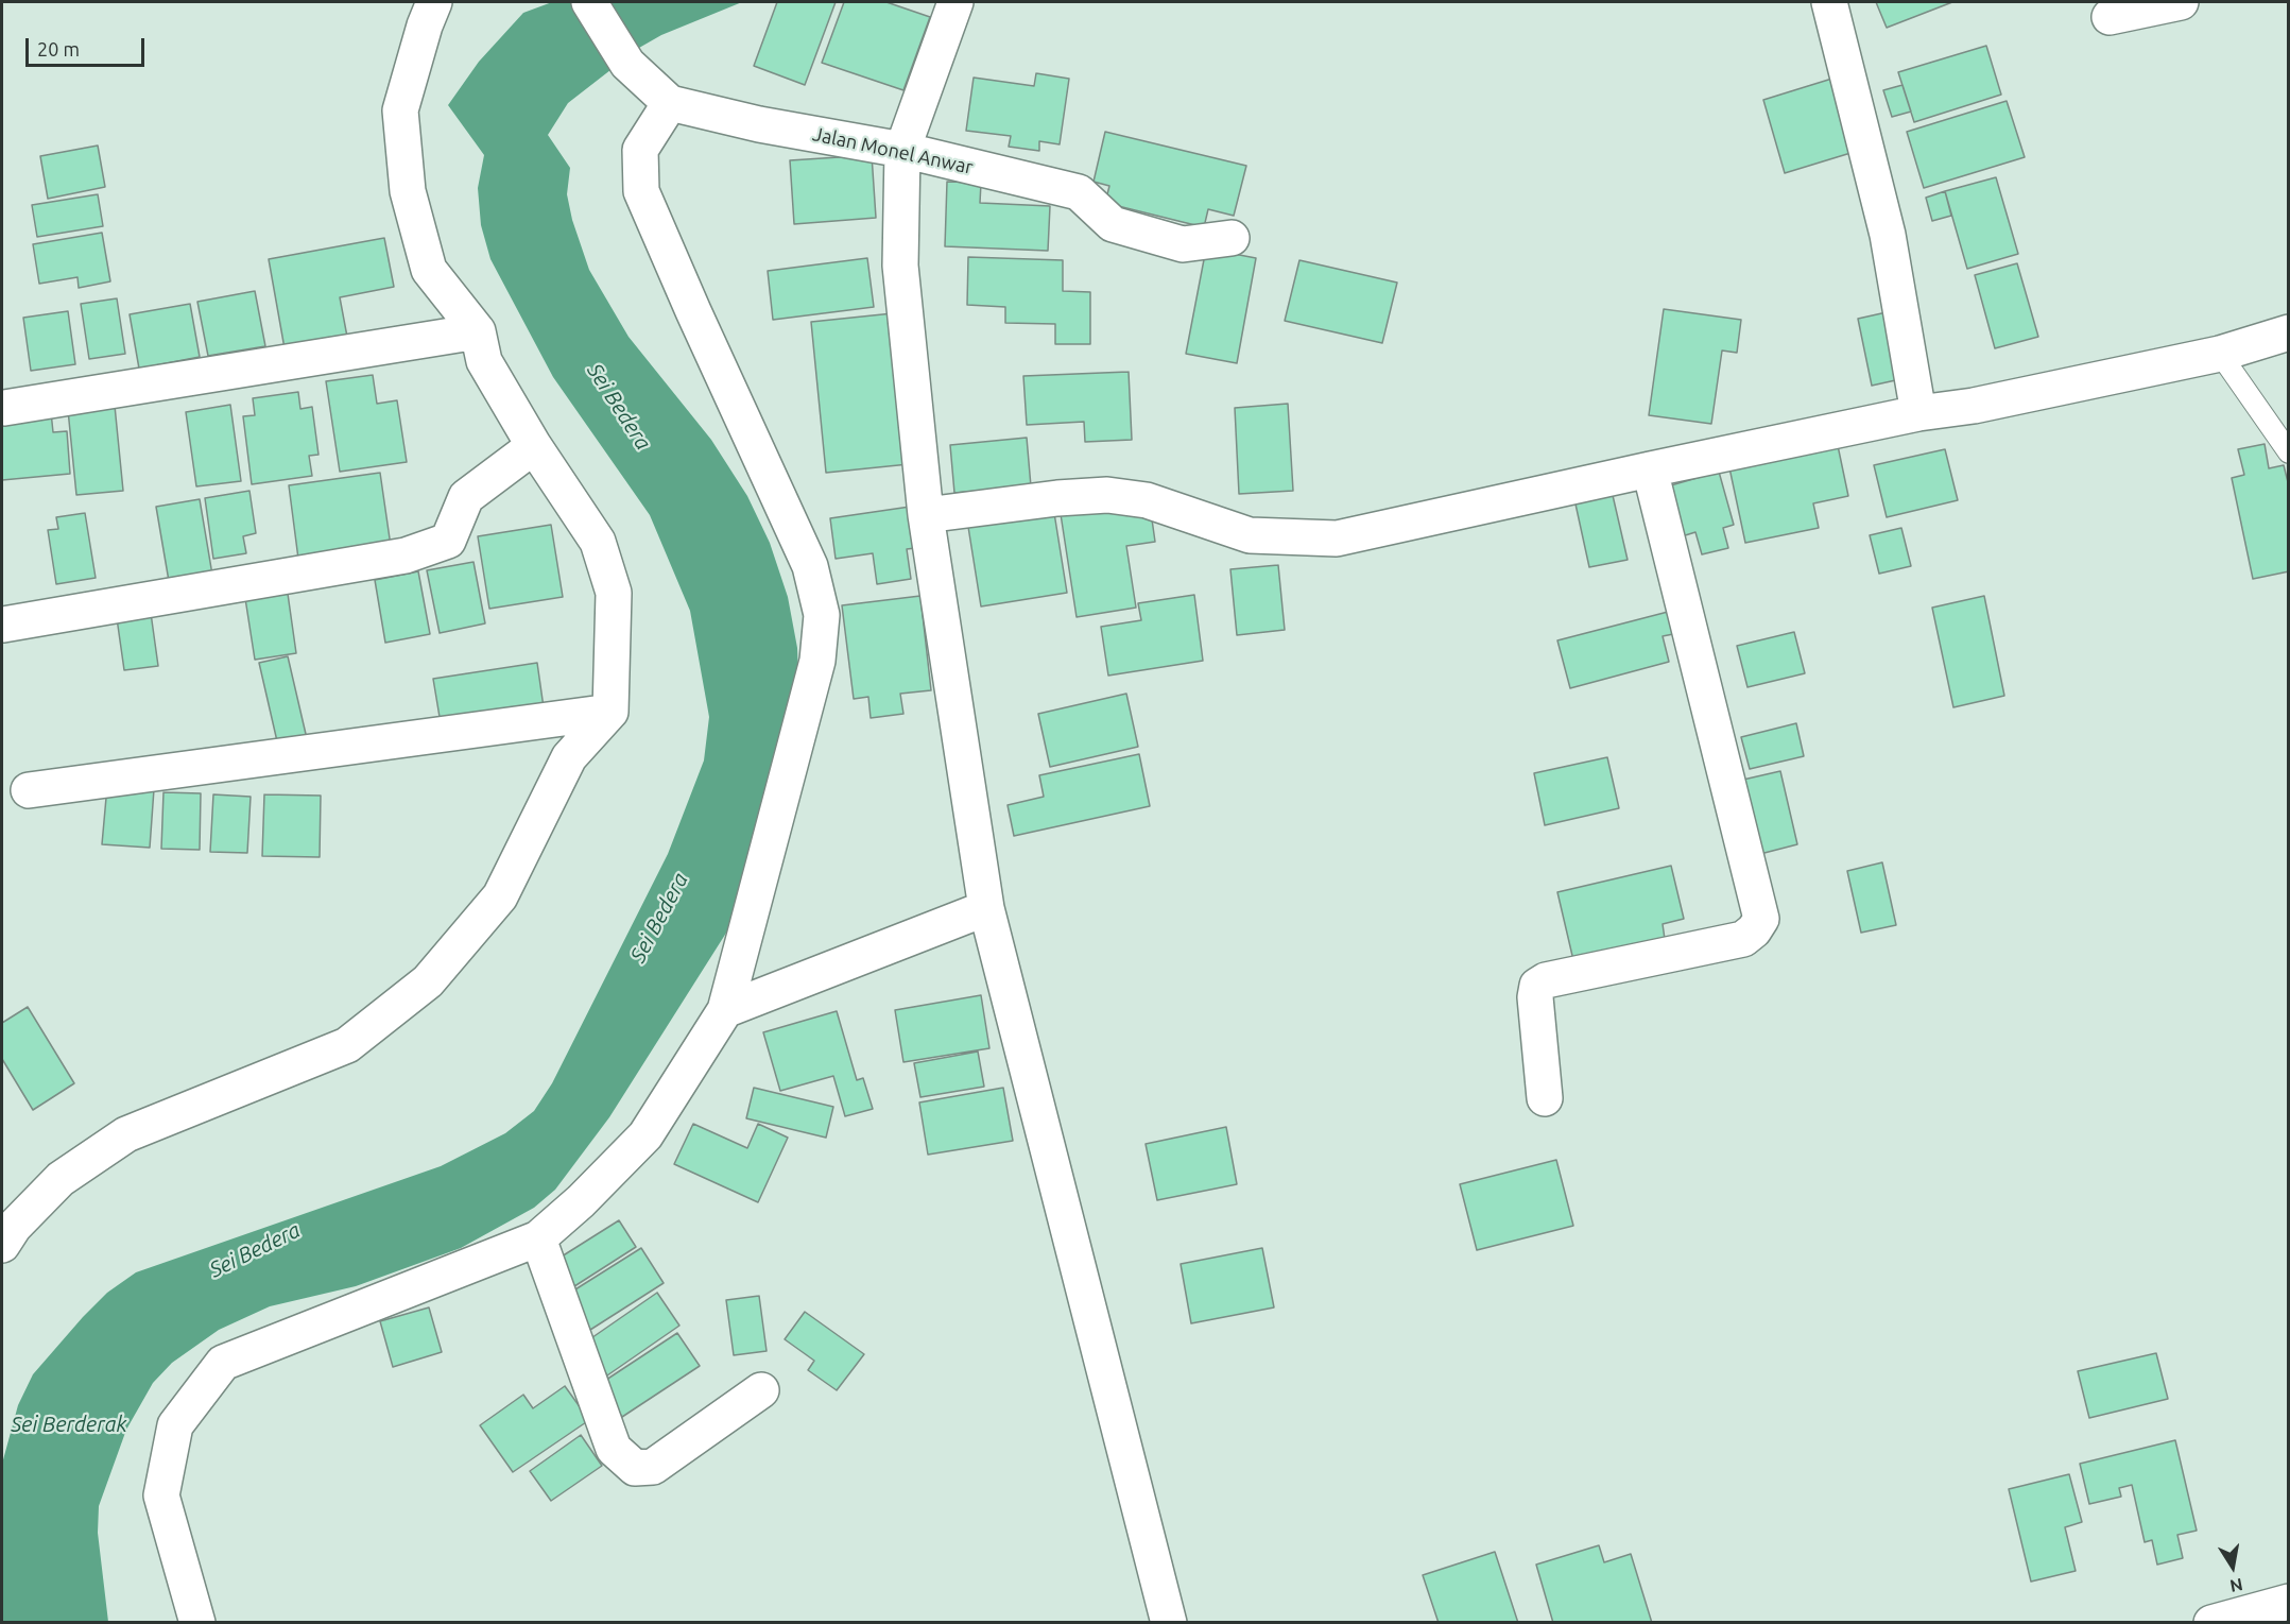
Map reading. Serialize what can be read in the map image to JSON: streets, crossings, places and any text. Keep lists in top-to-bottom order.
{
  "streets": {
    "street": ["Jalan Monel Anwar"]
  },
  "water": ["Sei Bedera", "Sei Berderak"],
  "scale_bar": "20 m",
  "north": "bottom"
}
